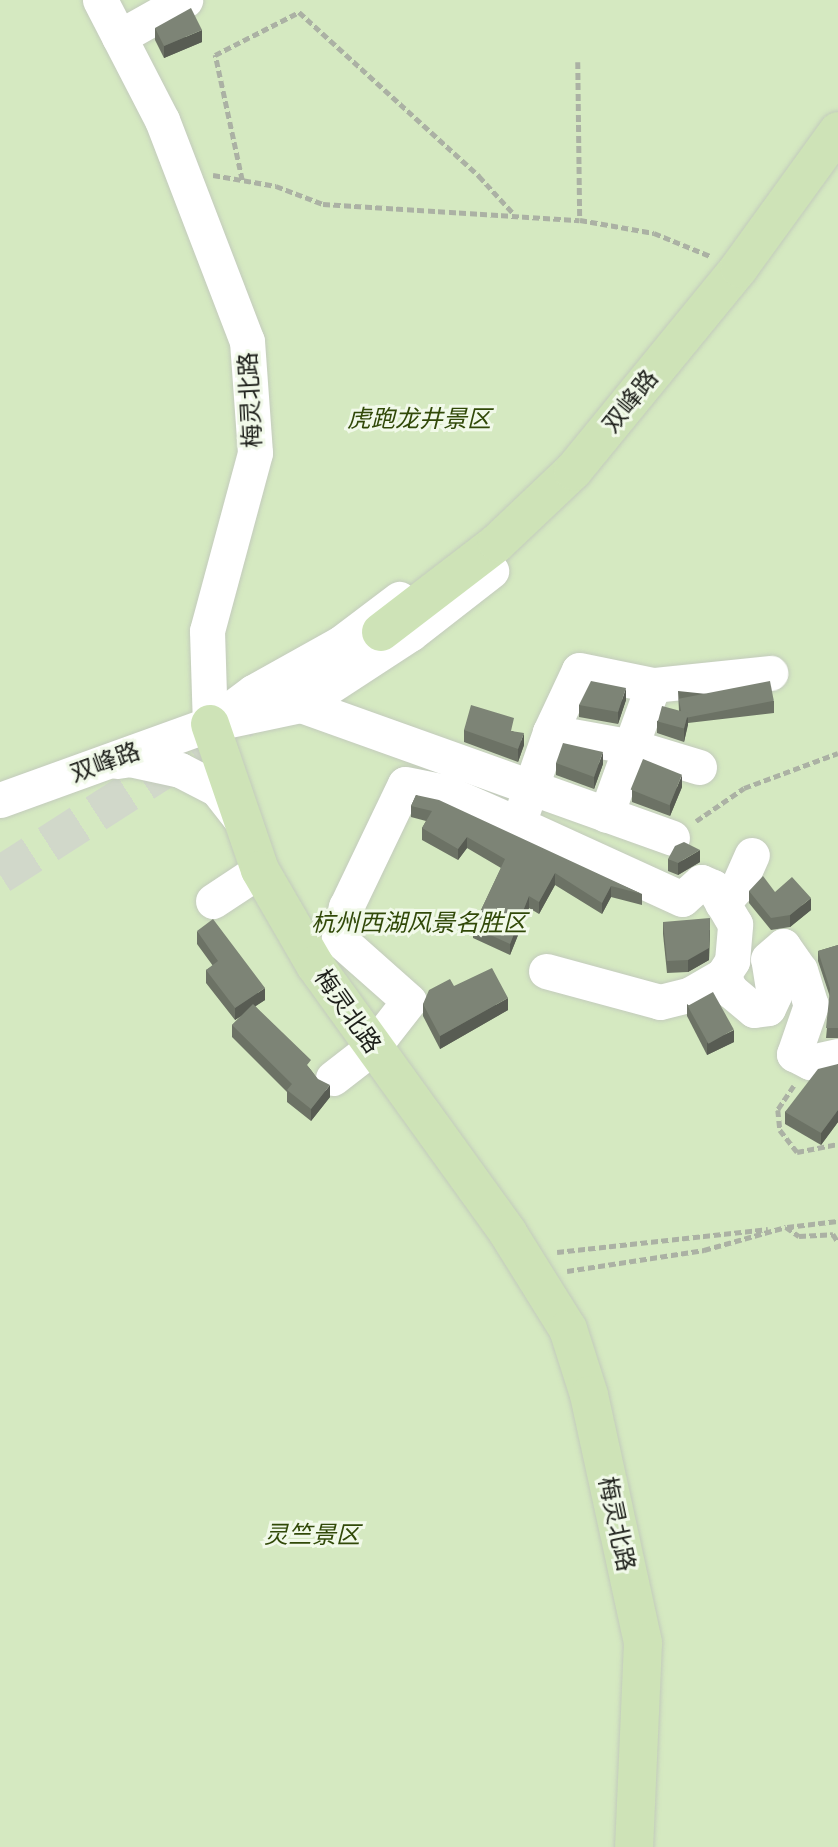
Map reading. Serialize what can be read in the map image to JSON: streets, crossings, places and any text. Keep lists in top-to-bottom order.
{
  "streets": {
    "main road": ["梅灵北路", "双峰路"]
  },
  "crossings": [
    ["梅灵北路", "双峰路"]
  ],
  "parks": ["虎跑龙井景区", "杭州西湖风景名胜区", "灵竺景区"]
}
